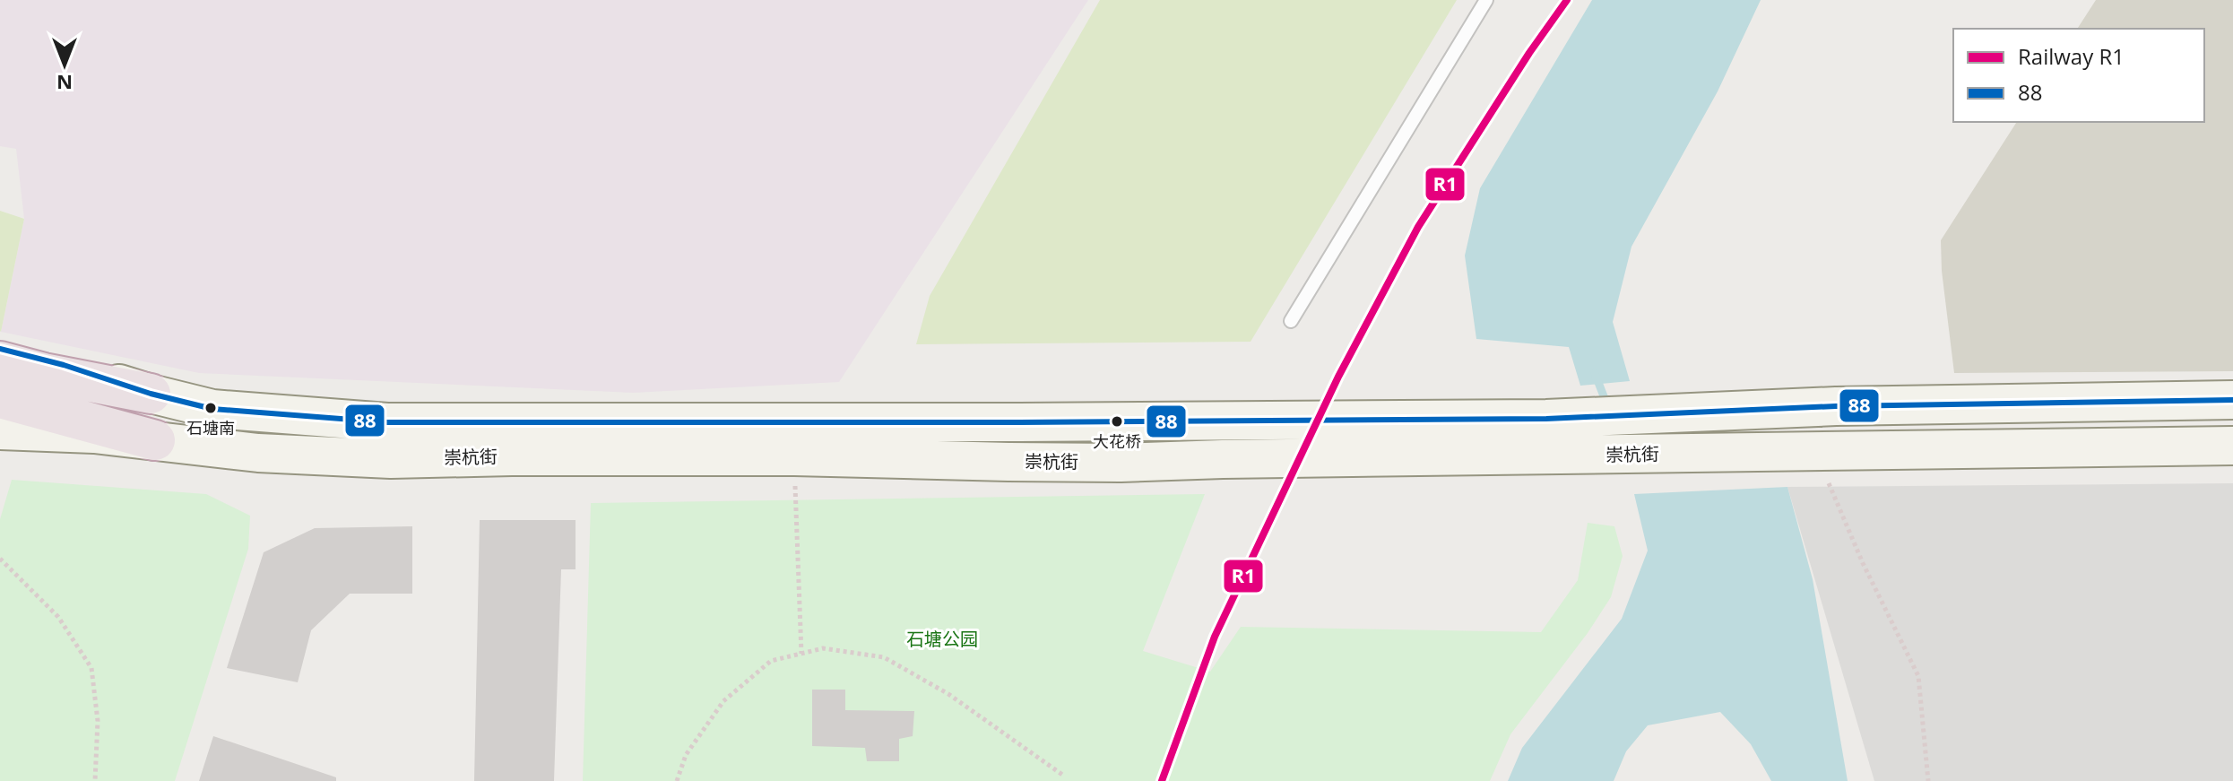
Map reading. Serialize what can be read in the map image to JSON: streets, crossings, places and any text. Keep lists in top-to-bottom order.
{
  "streets": {
    "main road": ["崇杭街"]
  },
  "parks": ["石塘公园"],
  "places": ["石塘南", "大花桥"],
  "lines": ["rail line R1", "transit line 88"],
  "legend": ["Railway R1", "88"],
  "north": "bottom"
}
